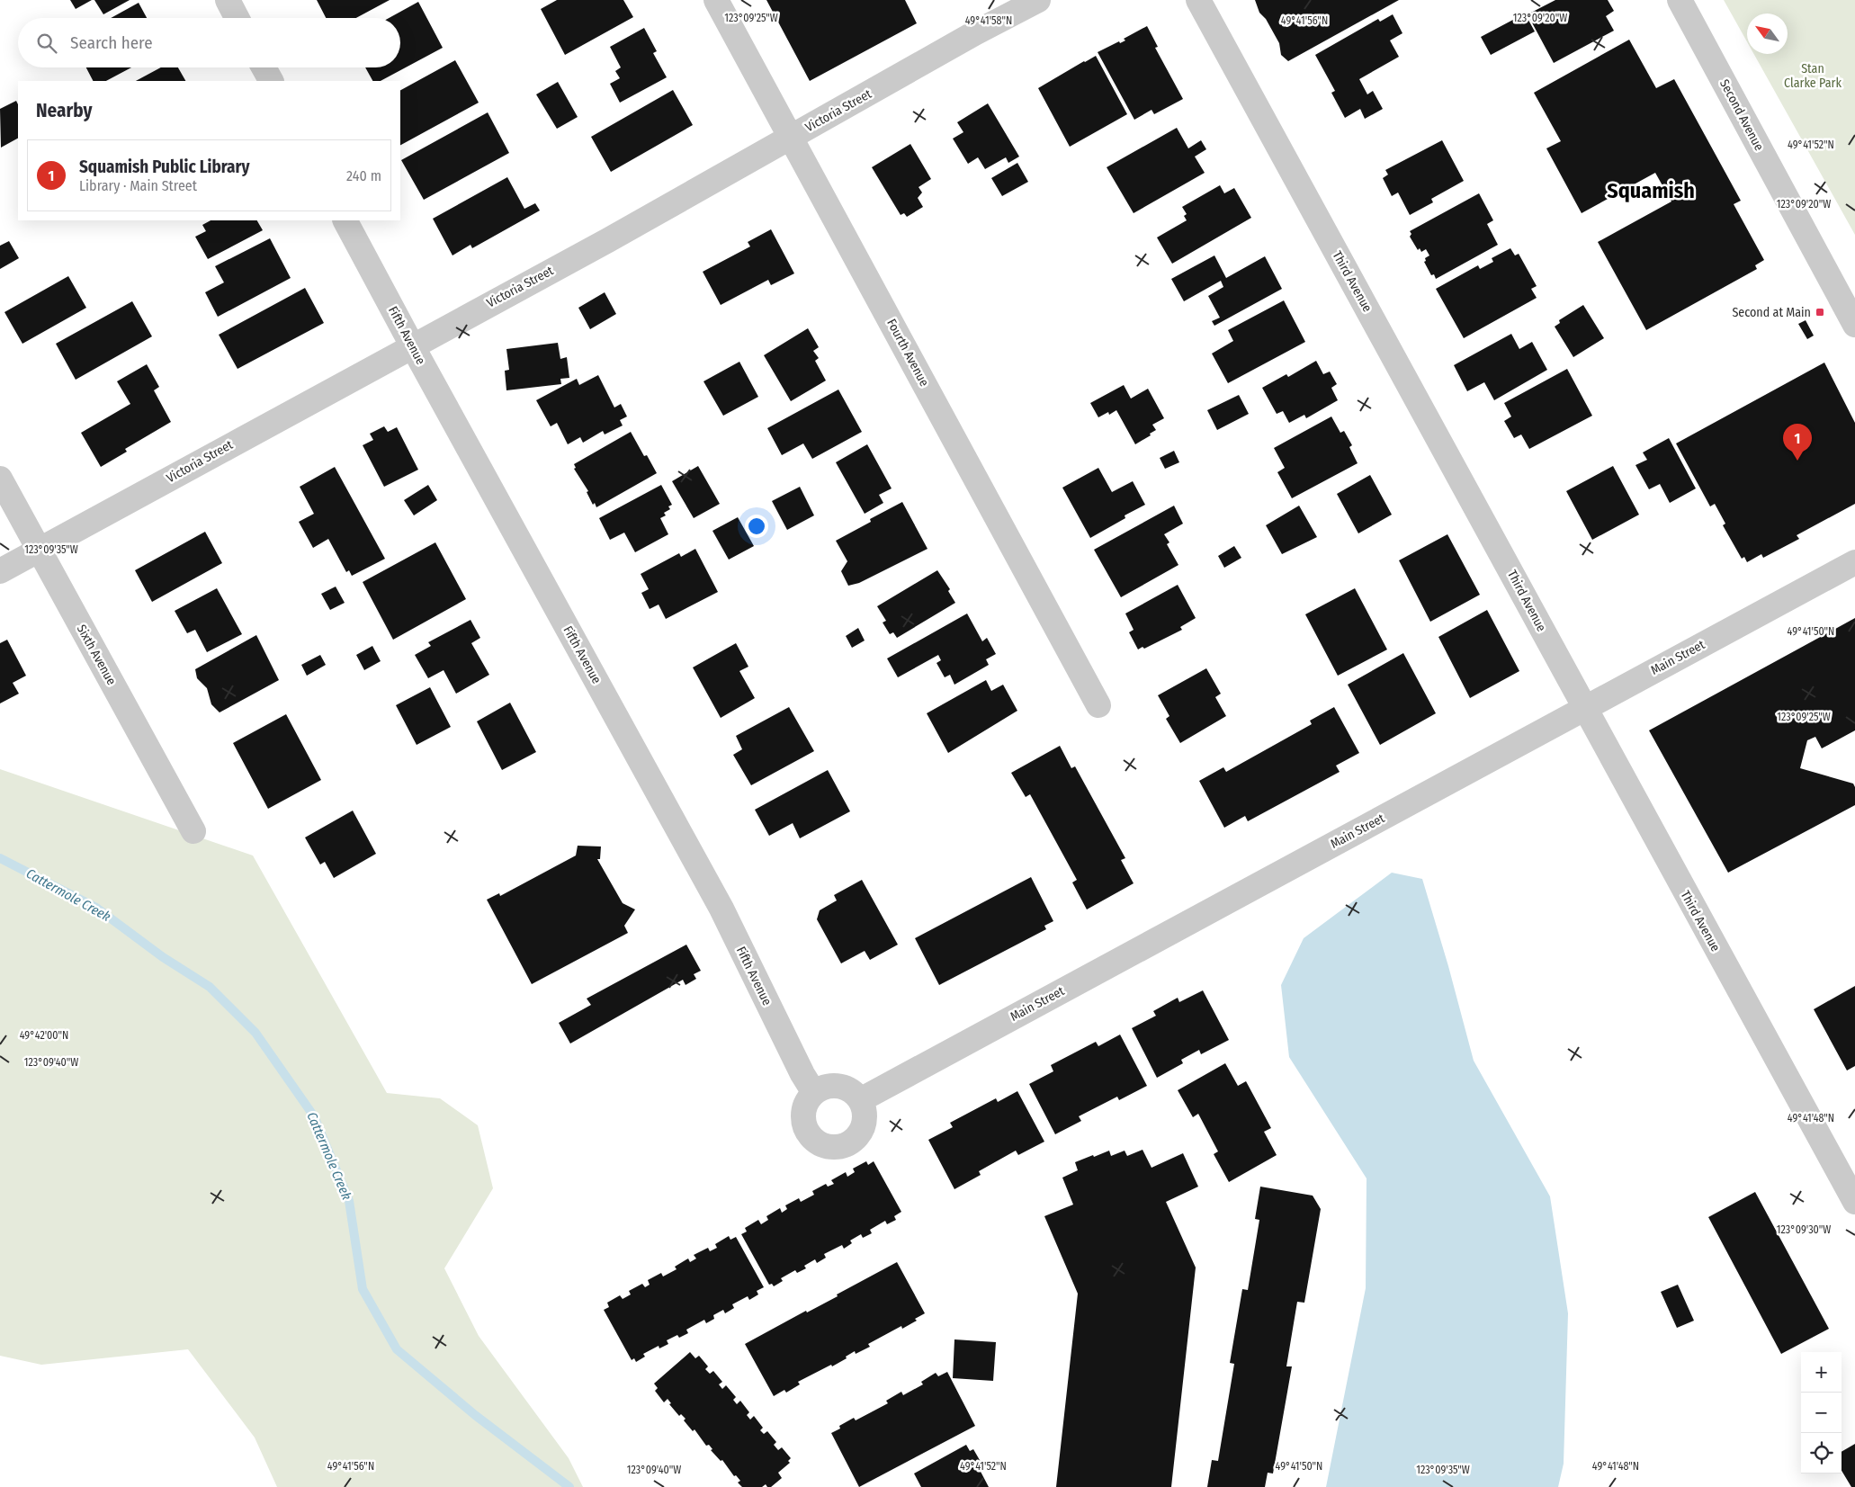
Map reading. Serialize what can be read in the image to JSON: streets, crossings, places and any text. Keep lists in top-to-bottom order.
{
  "streets": {
    "street": [
      "Victoria Street",
      "Second Avenue",
      "Third Avenue",
      "Fifth Avenue",
      "Fourth Avenue",
      "Sixth Avenue",
      "Main Street"
    ]
  },
  "crossings": [
    ["Victoria Street", "Fifth Avenue"],
    ["Victoria Street", "Fourth Avenue"],
    ["Victoria Street", "Sixth Avenue"],
    ["Third Avenue", "Main Street"],
    ["Fifth Avenue", "Main Street"]
  ],
  "districts": ["Squamish"],
  "water": ["Cattermole Creek"],
  "parks": ["Stan Clarke Park"],
  "places": {
    "transit": ["Second at Main"]
  },
  "north": "top left",
  "page": {
    "search": "Search here",
    "heading": "Nearby",
    "list": [
      {
        "mark": "1",
        "name": "Squamish Public Library",
        "note": "Library · Main Street",
        "value": "240 m"
      }
    ],
    "pins": "1",
    "map_buttons": ["+", "−"]
  },
  "coordinates": [
    "123°09'20\"W",
    "123°09'25\"W",
    "49°41'58\"N",
    "49°41'56\"N",
    "49°41'52\"N",
    "123°09'35\"W",
    "49°41'50\"N",
    "49°42'00\"N",
    "123°09'40\"W",
    "49°41'48\"N",
    "123°09'30\"W"
  ]
}
